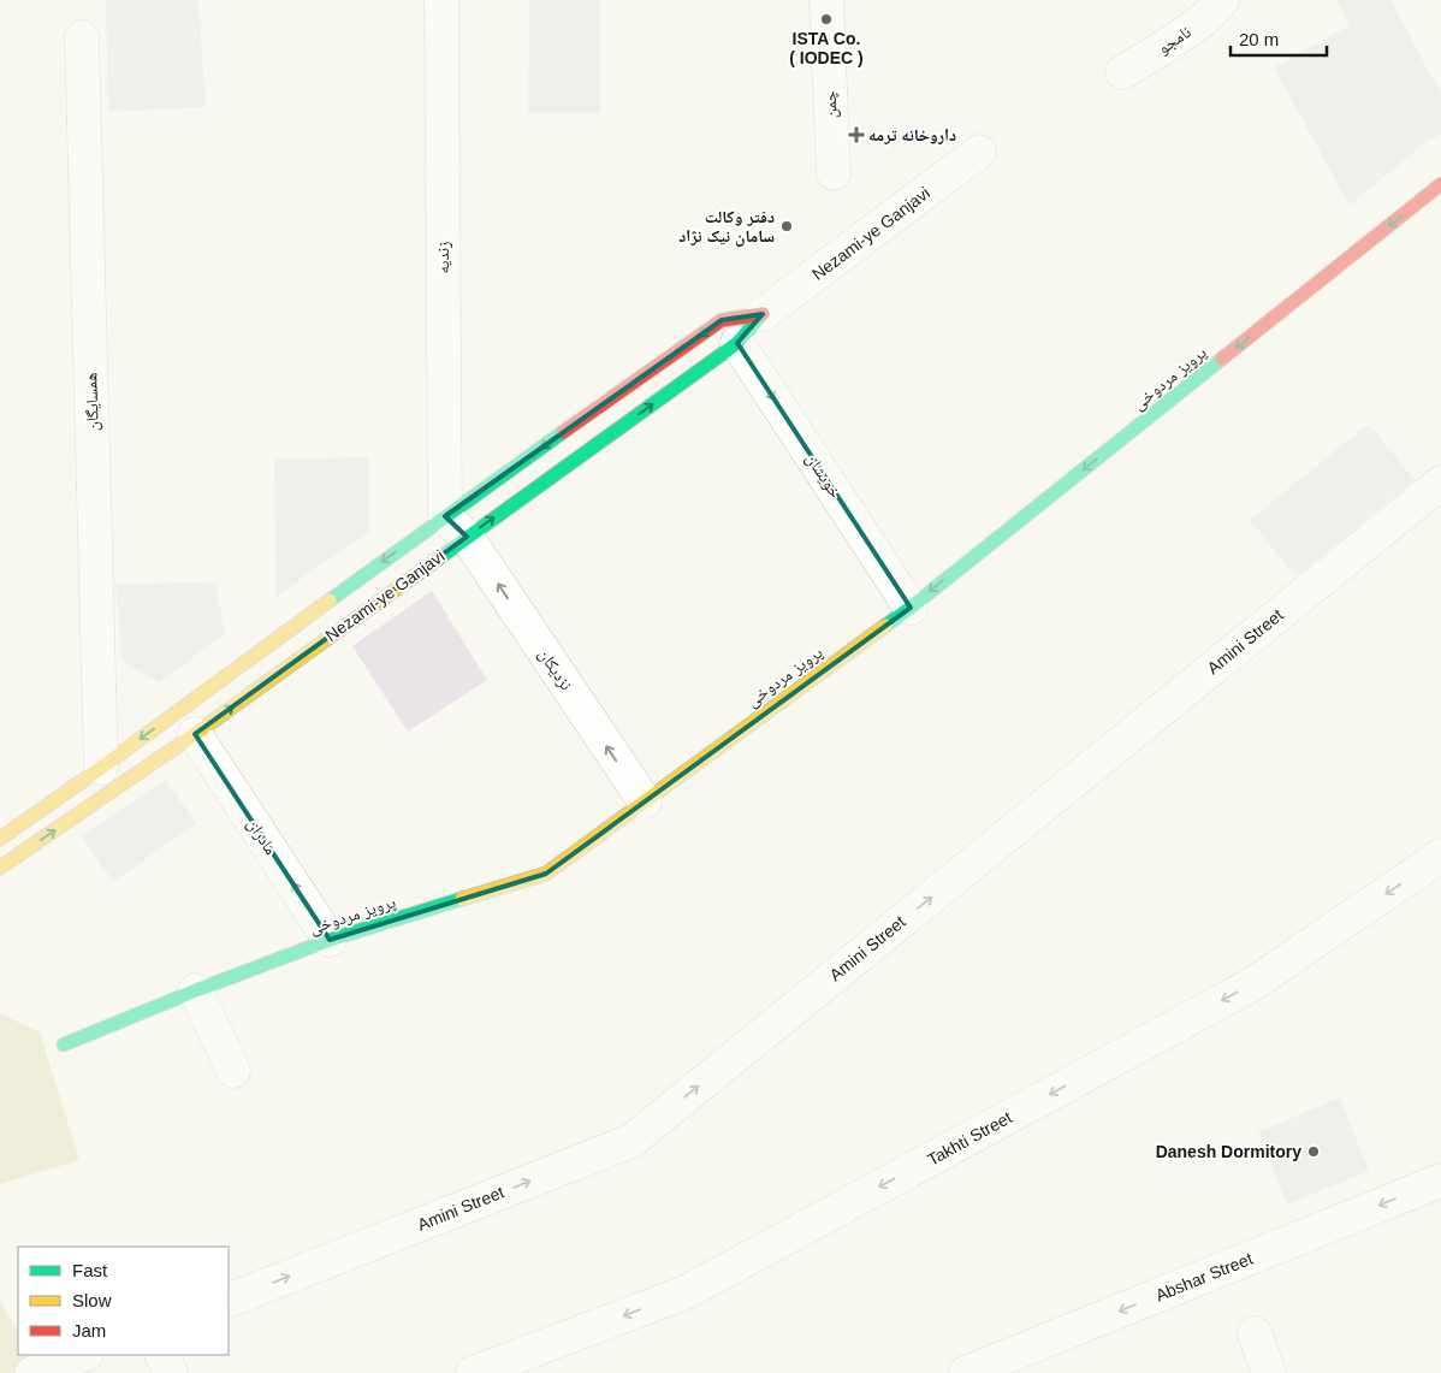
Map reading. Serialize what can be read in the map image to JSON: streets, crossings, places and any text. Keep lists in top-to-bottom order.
{
  "streets": {
    "street": [
      "نامجو",
      "چمن",
      "Nezami-ye Ganjavi",
      "زندیه",
      "پرویز مردوخی",
      "همسایگان",
      "خویشان",
      "Amini Street",
      "نزدیکان",
      "مادران",
      "Takhti Street",
      "Abshar Street"
    ]
  },
  "crossings": [
    ["Nezami-ye Ganjavi", "زندیه"],
    ["Nezami-ye Ganjavi", "همسایگان"],
    ["Nezami-ye Ganjavi", "خویشان"],
    ["Nezami-ye Ganjavi", "نزدیکان"],
    ["Nezami-ye Ganjavi", "مادران"],
    ["زندیه", "نزدیکان"],
    ["پرویز مردوخی", "خویشان"],
    ["پرویز مردوخی", "نزدیکان"],
    ["پرویز مردوخی", "مادران"]
  ],
  "one_way": [
    "پرویز مردوخی",
    "خویشان",
    "Amini Street",
    "نزدیکان",
    "مادران",
    "Takhti Street",
    "Abshar Street"
  ],
  "places": {
    "other": ["ISTA Co. ( IODEC )", "دفتر وکالت سامان نیک نژاد", "Danesh Dormitory"],
    "health": ["داروخانه ترمه"]
  },
  "legend": ["Fast", "Slow", "Jam"],
  "scale_bar": "20 m"
}
